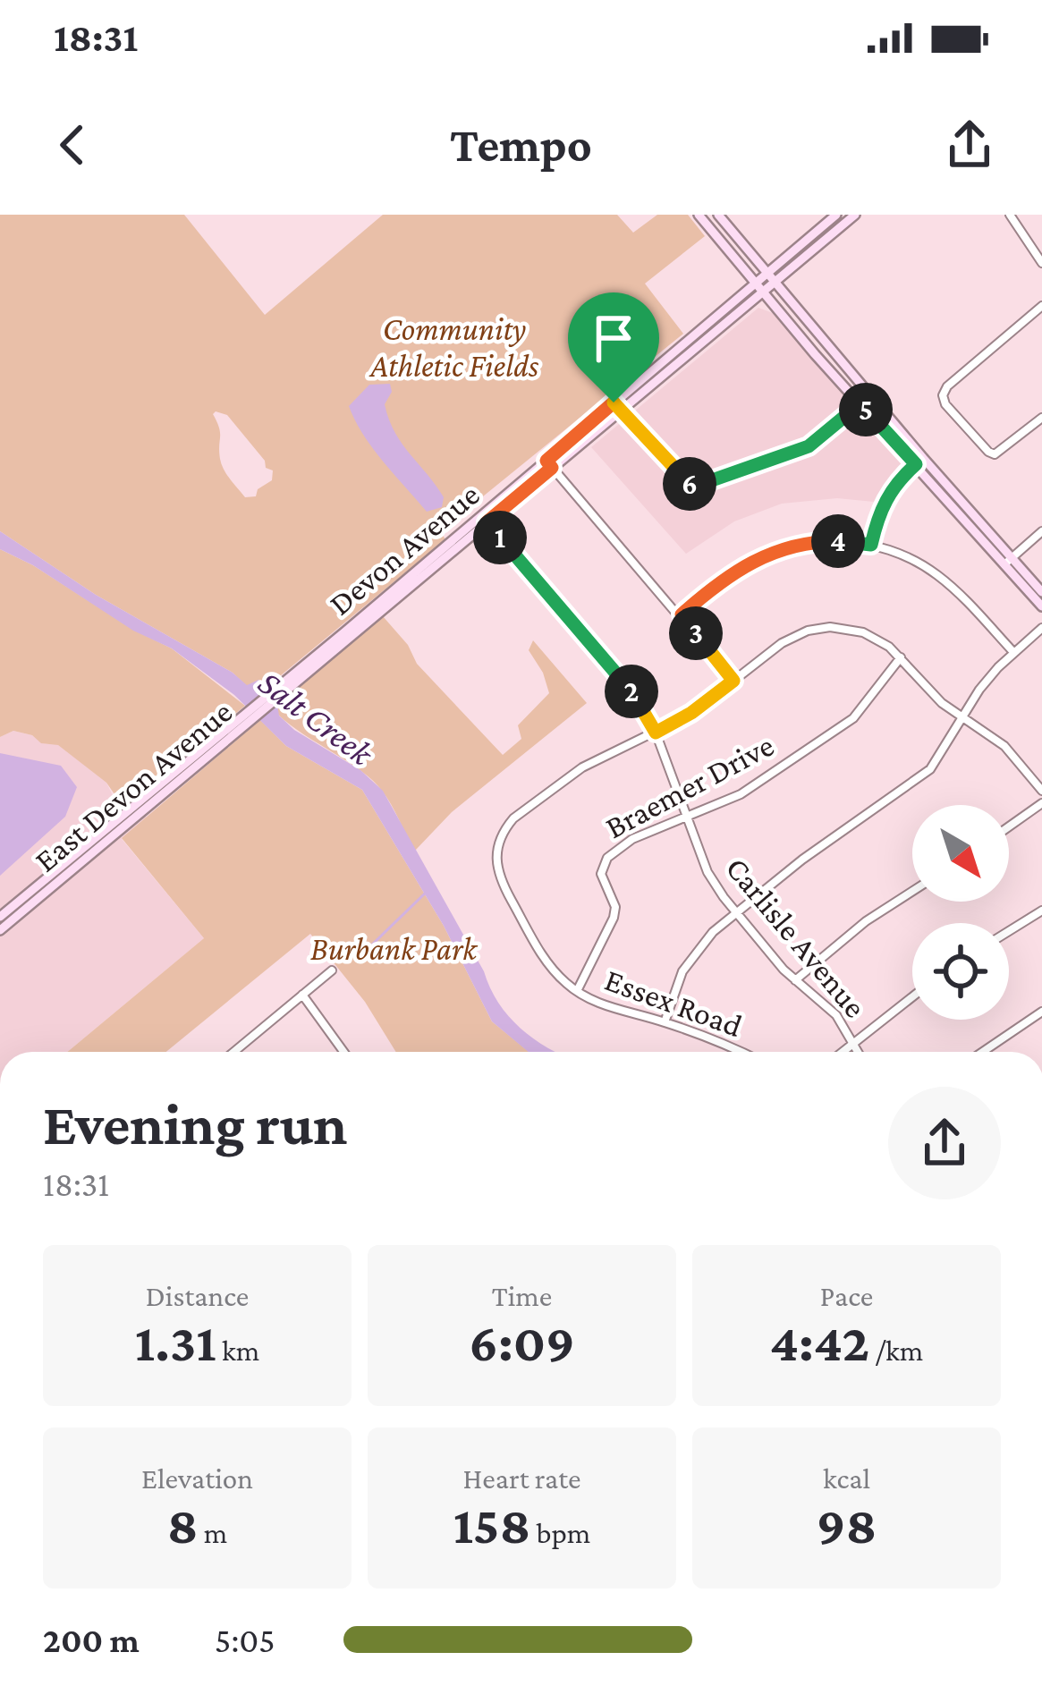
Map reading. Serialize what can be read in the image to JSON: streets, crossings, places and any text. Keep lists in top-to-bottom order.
{
  "streets": {
    "main road": ["Devon Avenue", "East Devon Avenue"],
    "street": ["Braemer Drive", "Carlisle Avenue", "Essex Road"]
  },
  "crossings": [
    ["Devon Avenue", "East Devon Avenue"],
    ["Devon Avenue", "Carlisle Avenue"],
    ["Braemer Drive", "Carlisle Avenue"],
    ["Braemer Drive", "Essex Road"],
    ["Carlisle Avenue", "Essex Road"]
  ],
  "water": ["Salt Creek"],
  "parks": ["Community Athletic Fields", "Burbank Park"],
  "north": "bottom right",
  "page": {
    "status": "18:31",
    "header": "Tempo",
    "pins": [
      "5",
      "6",
      "1",
      "4",
      "3",
      "2"
    ],
    "heading": ["Evening run", "18:31"],
    "stats": [
      ["Distance", "1.31 km"],
      ["Time", "6:09"],
      ["Pace", "4:42 /km"],
      ["Elevation", "8 m"],
      ["Heart rate", "158 bpm"],
      ["kcal", "98"]
    ],
    "list": [
      {
        "name": "200 m",
        "note": "5:05"
      }
    ]
  }
}
